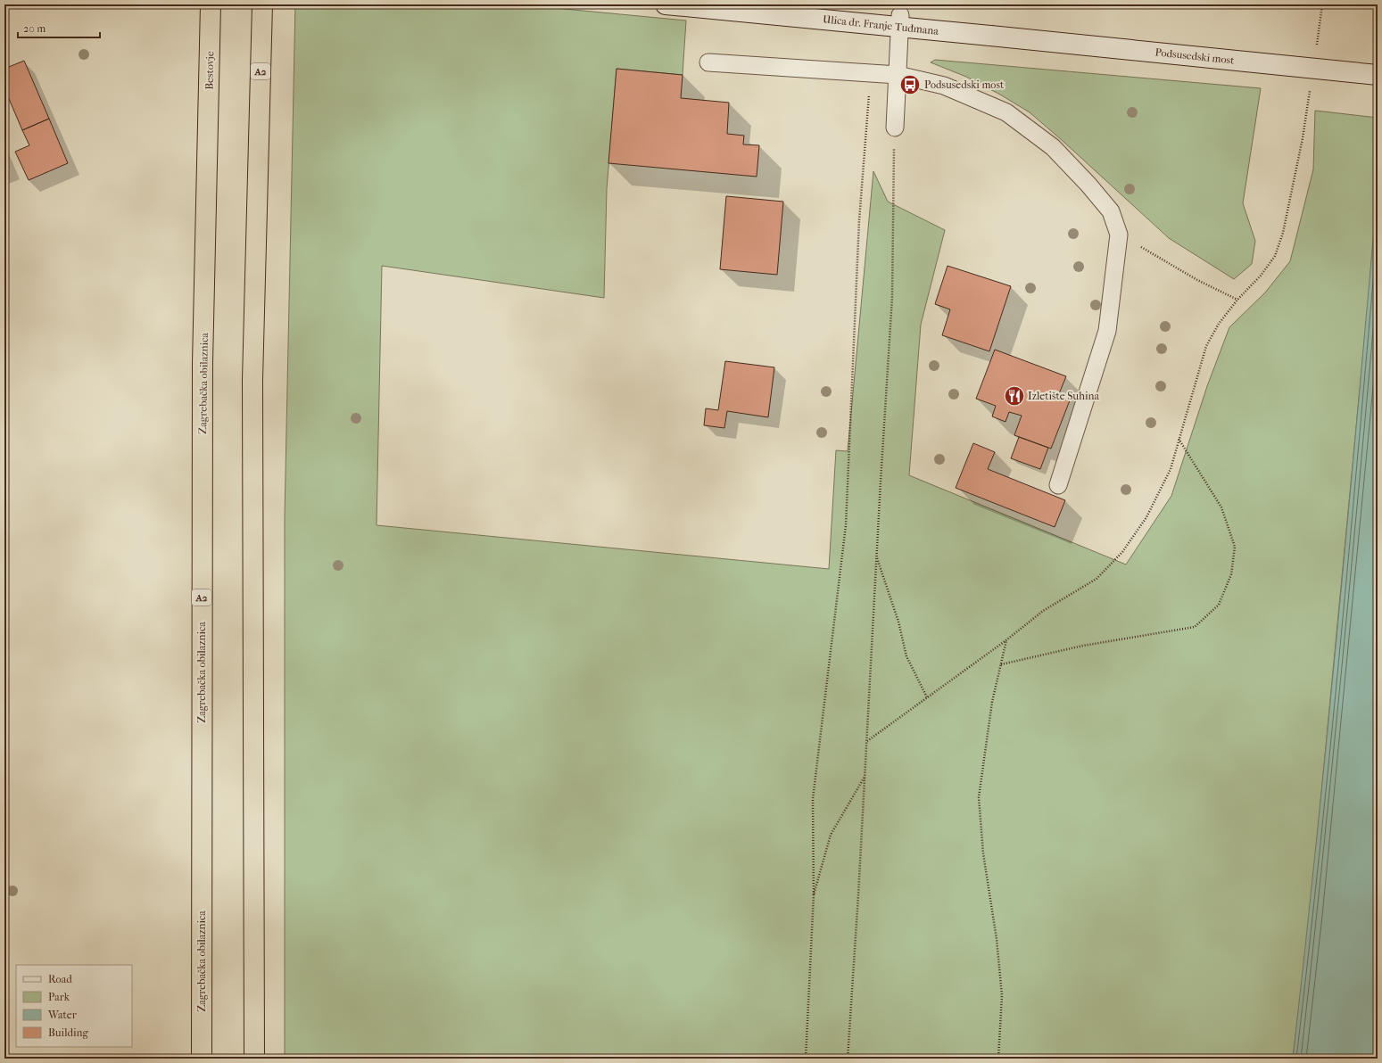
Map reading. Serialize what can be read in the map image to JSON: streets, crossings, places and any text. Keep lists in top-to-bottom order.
{
  "streets": {
    "highway": ["Bestovje", "A2", "Zagrebačka obilaznica"],
    "main road": ["Ulica dr. Franje Tuđmana", "Podsusedski most"]
  },
  "crossings": [
    ["Ulica dr. Franje Tuđmana", "Podsusedski most"],
    ["Bestovje", "Zagrebačka obilaznica"]
  ],
  "places": {
    "bus stop": ["Podsusedski most"],
    "restaurant": ["Izletište Suhina"]
  },
  "legend": [
    "Road",
    "Park",
    "Water",
    "Building"
  ],
  "scale_bar": "20 m"
}
